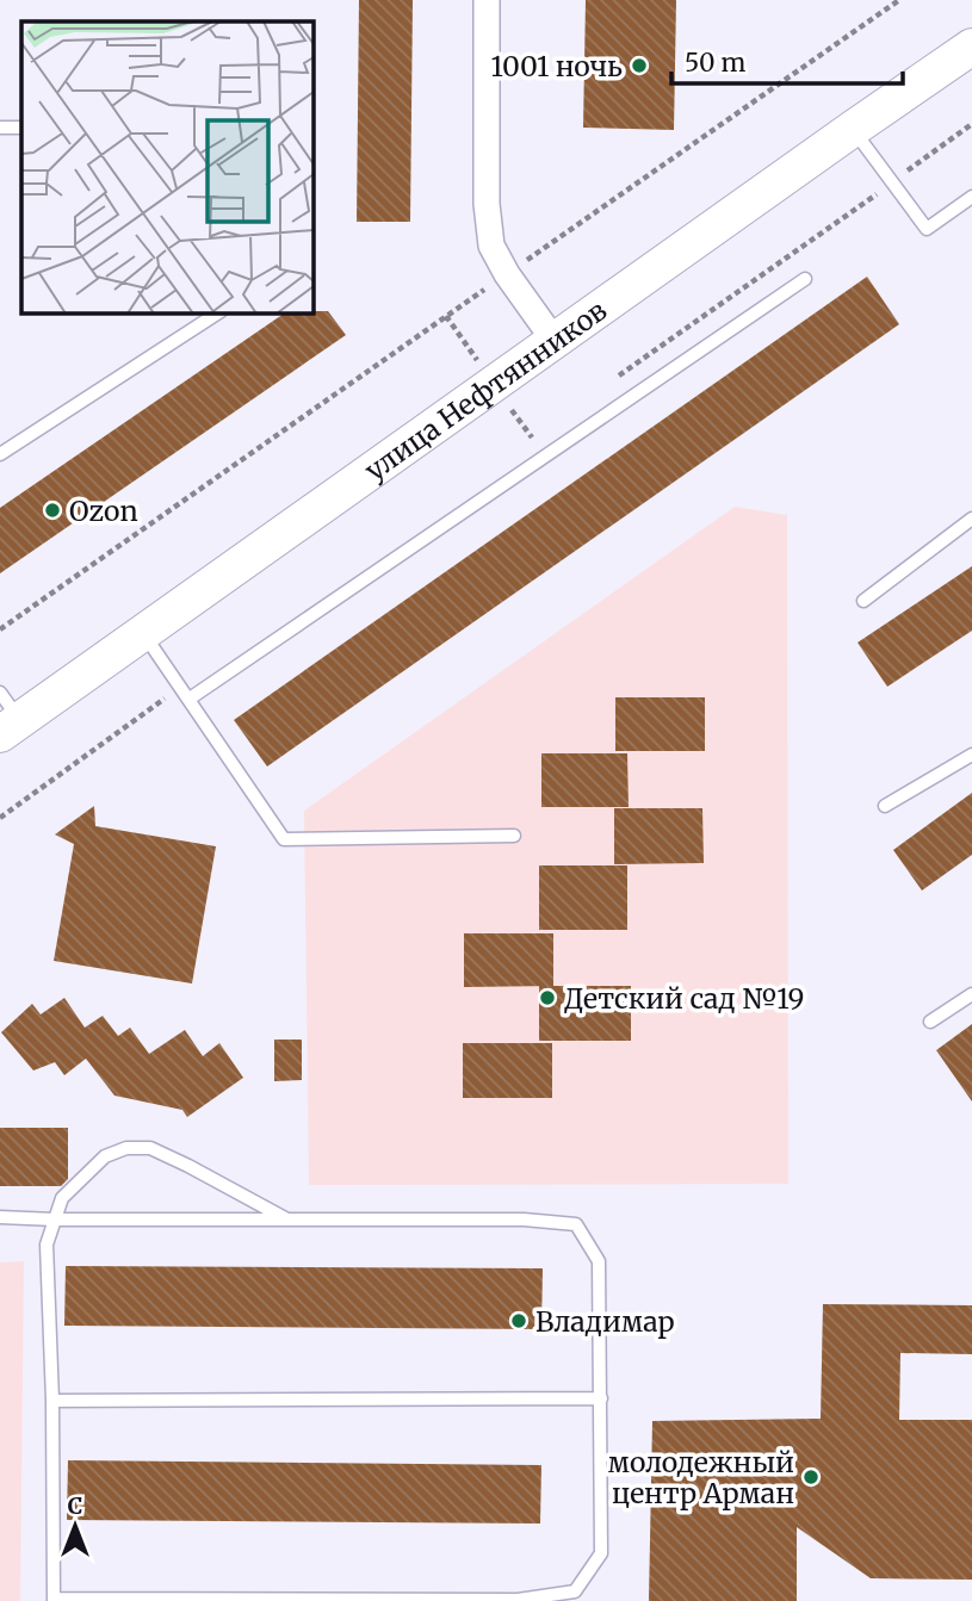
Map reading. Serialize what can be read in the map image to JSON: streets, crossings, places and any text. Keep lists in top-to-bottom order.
{
  "streets": {
    "street": ["улица Нефтянников"]
  },
  "places": [
    "1001 ночь",
    "Ozon",
    "Детский сад №19",
    "Владимар",
    "молодежный центр Арман"
  ],
  "scale_bar": "50 m",
  "north": "top"
}
